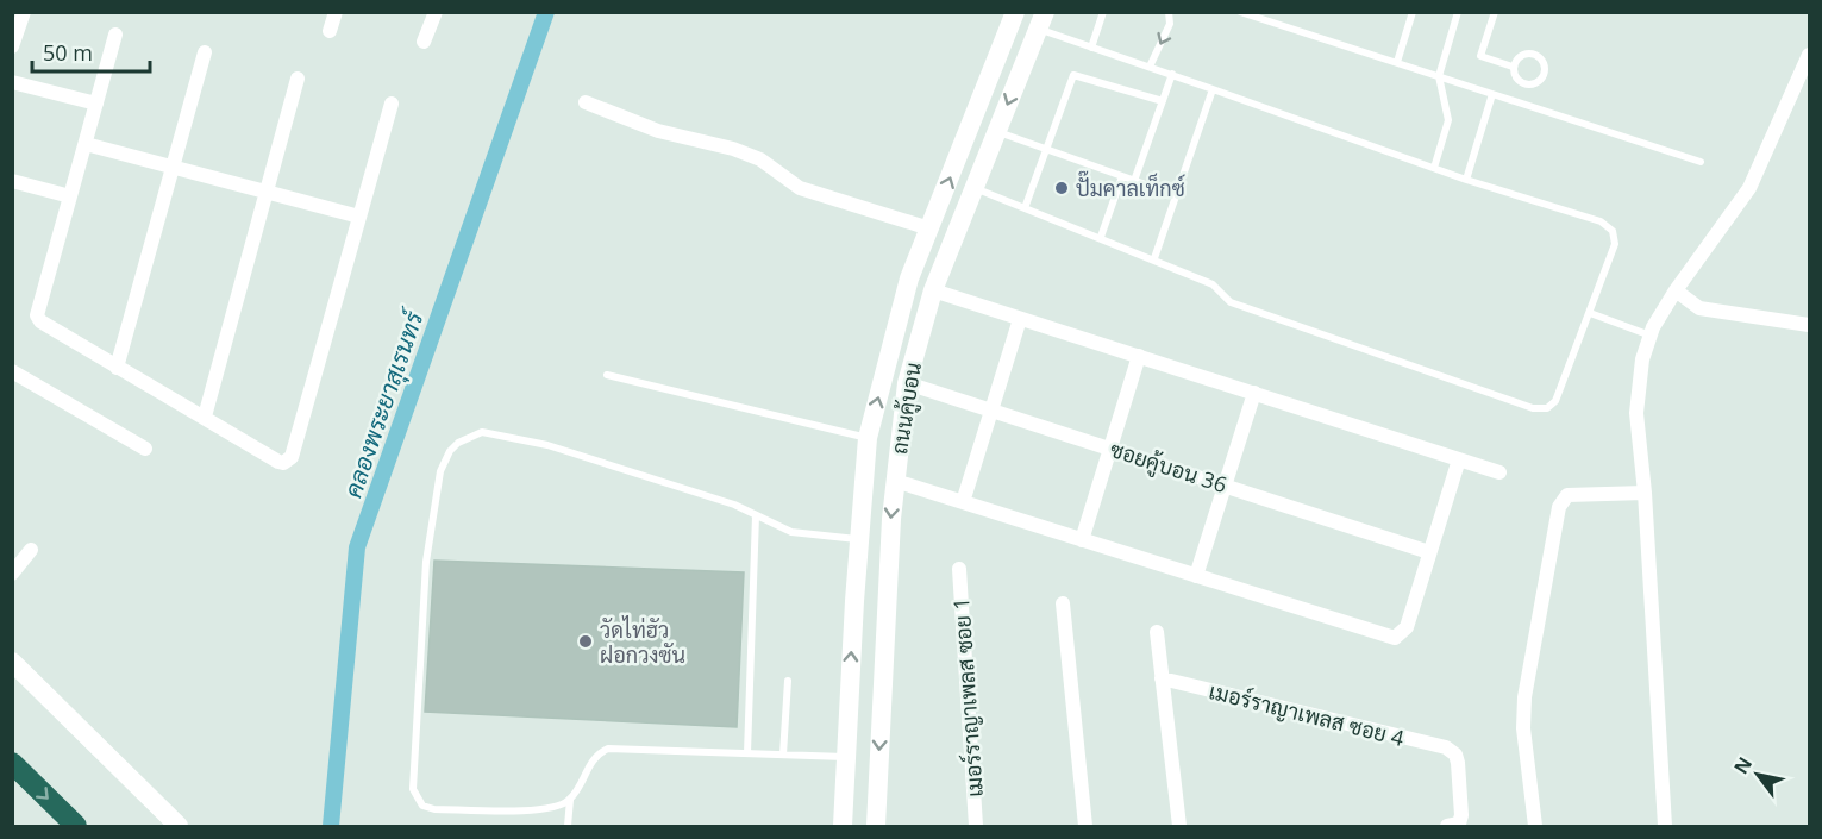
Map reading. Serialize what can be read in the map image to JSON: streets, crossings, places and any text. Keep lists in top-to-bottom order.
{
  "streets": {
    "main road": ["ถนนคู้บอน"],
    "street": ["ซอยคู้บอน 36", "เมอร์ราญาเพลส ซอย 1", "เมอร์ราญาเพลส ซอย 4"]
  },
  "crossings": [
    ["ถนนคู้บอน", "ซอยคู้บอน 36"]
  ],
  "water": ["คลองพระยาสุเรนทร์"],
  "places": ["ปั๊มคาลเท็กซ์", "วัดไท่ฮัว ฝอกวงซัน"],
  "scale_bar": "50 m",
  "north": "top left"
}
